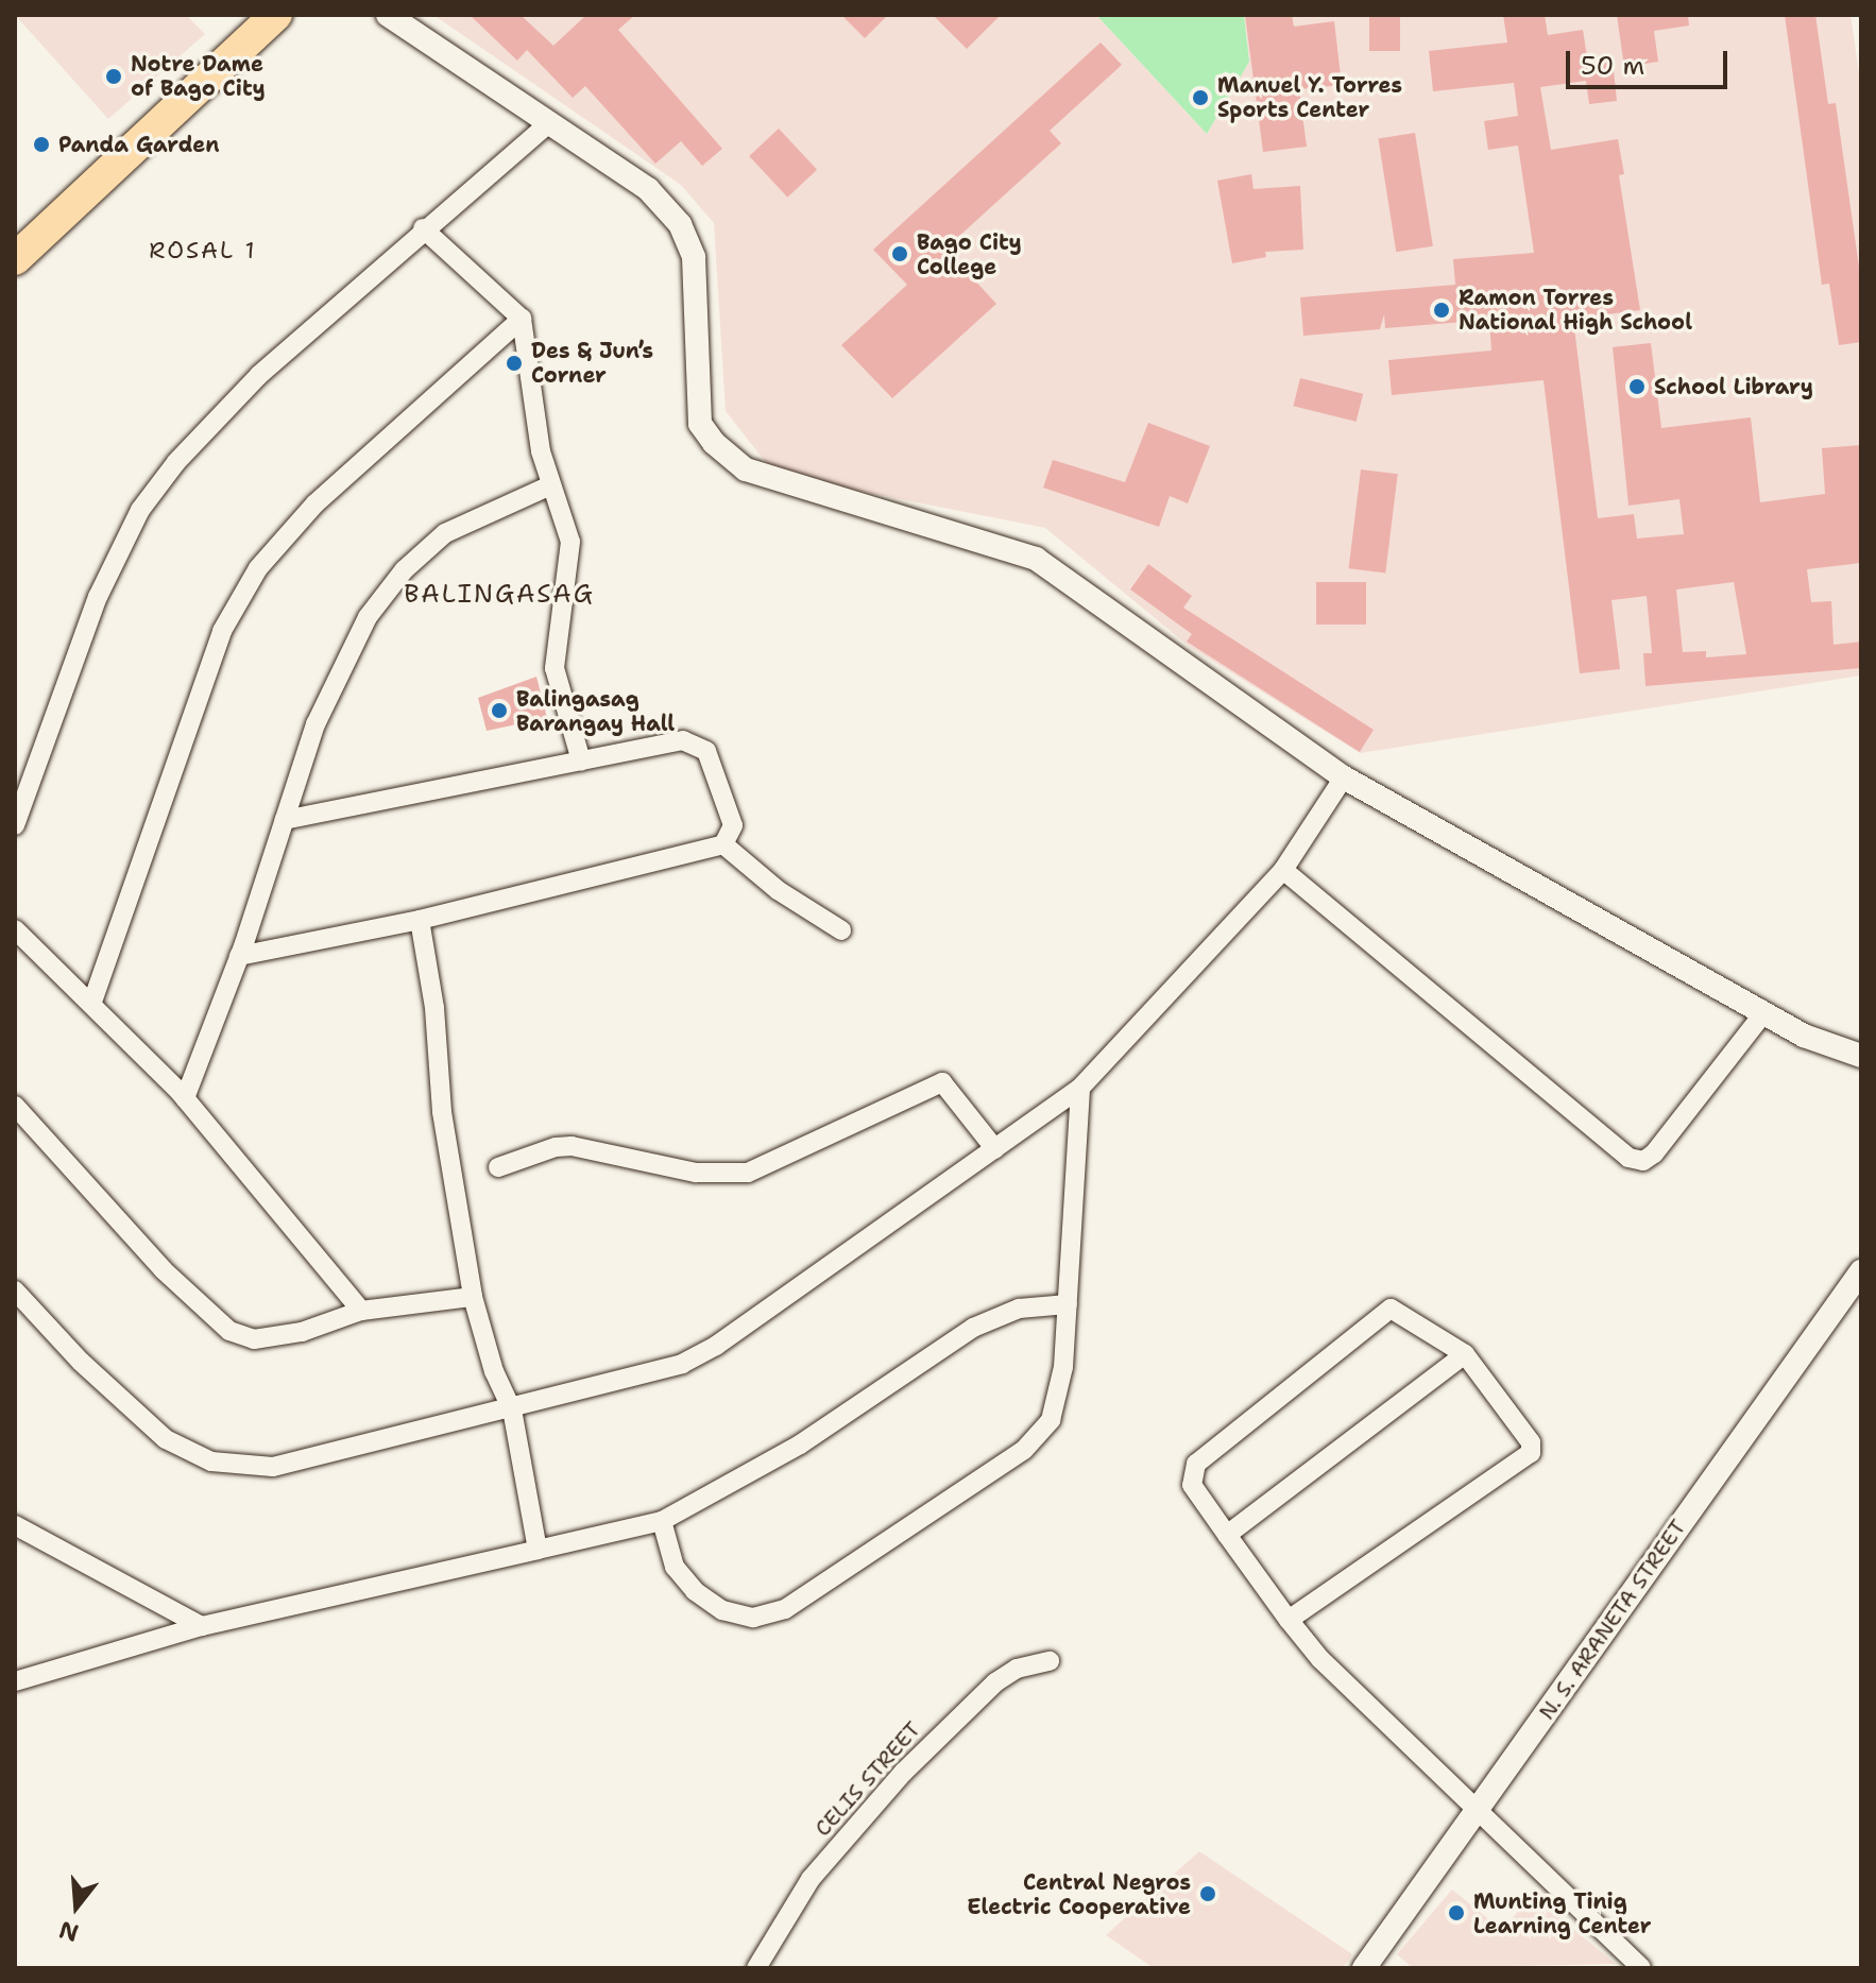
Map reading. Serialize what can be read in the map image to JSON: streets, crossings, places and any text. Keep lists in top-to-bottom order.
{
  "streets": {
    "street": ["N. S. ARANETA STREET", "CELIS STREET"]
  },
  "districts": ["ROSAL 1", "BALINGASAG"],
  "places": [
    "Notre Dame of Bago City",
    "Manuel Y. Torres Sports Center",
    "Panda Garden",
    "Bago City College",
    "Ramon Torres National High School",
    "Des & Jun’s Corner",
    "School Library",
    "Balingasag Barangay Hall",
    "Central Negros Electric Cooperative",
    "Munting Tinig Learning Center"
  ],
  "scale_bar": "50 m",
  "north": "bottom"
}
